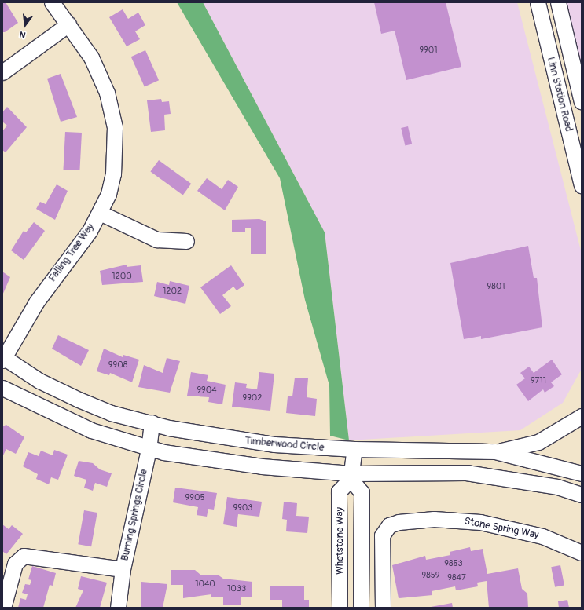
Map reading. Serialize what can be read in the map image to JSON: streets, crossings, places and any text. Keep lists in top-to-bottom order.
{
  "streets": {
    "street": [
      "Linn Station Road",
      "Falling Tree Way",
      "Timberwood Circle",
      "Burning Springs Circle",
      "Stone Spring Way",
      "Whetstone Way"
    ]
  },
  "crossings": [
    ["Falling Tree Way", "Timberwood Circle"],
    ["Timberwood Circle", "Burning Springs Circle"]
  ],
  "house_numbers": [
    "9901",
    "1200",
    "9801",
    "1202",
    "9908",
    "9711",
    "9904",
    "9902",
    "9905",
    "9903",
    "9853",
    "9859",
    "9847",
    "1040",
    "1033"
  ],
  "north": "bottom"
}
